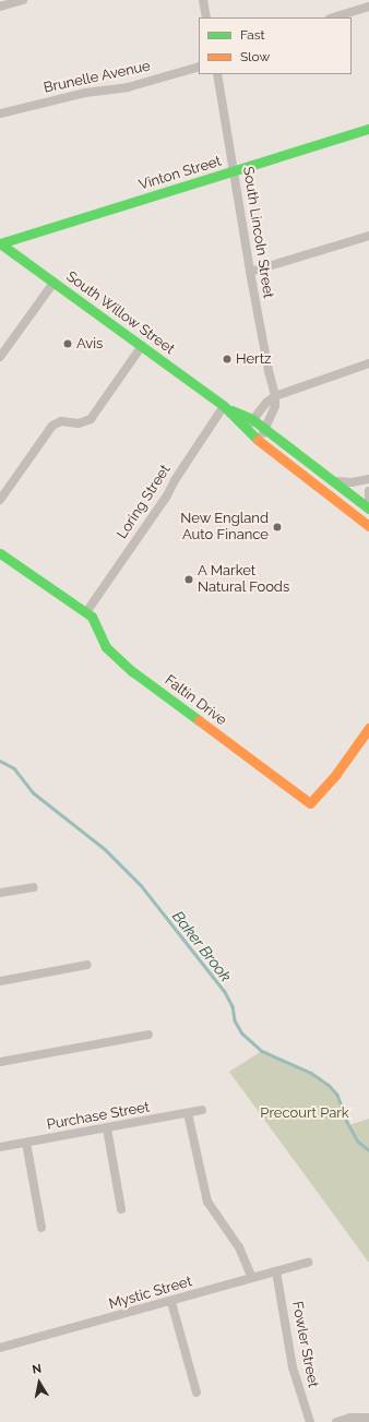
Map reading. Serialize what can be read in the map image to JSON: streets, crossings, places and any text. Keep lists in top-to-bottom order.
{
  "streets": {
    "street": [
      "Brunelle Avenue",
      "Vinton Street",
      "South Lincoln Street",
      "South Willow Street",
      "Loring Street",
      "Faltin Drive",
      "Purchase Street",
      "Mystic Street",
      "Fowler Street"
    ]
  },
  "crossings": [
    ["Vinton Street", "South Lincoln Street"],
    ["Vinton Street", "South Willow Street"],
    ["South Lincoln Street", "South Willow Street"],
    ["South Willow Street", "Loring Street"],
    ["Loring Street", "Faltin Drive"],
    ["Mystic Street", "Fowler Street"]
  ],
  "water": ["Baker Brook"],
  "parks": ["Precourt Park"],
  "places": [
    "Avis",
    "Hertz",
    "New England Auto Finance",
    "A Market Natural Foods"
  ],
  "legend": ["Fast", "Slow"],
  "north": "top"
}
